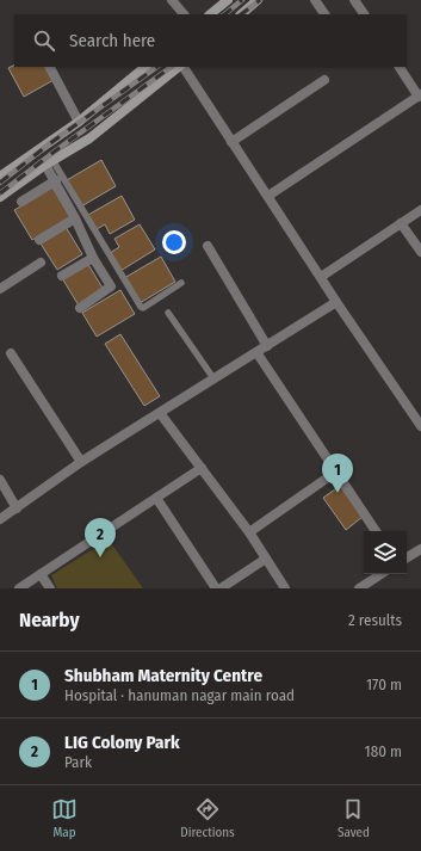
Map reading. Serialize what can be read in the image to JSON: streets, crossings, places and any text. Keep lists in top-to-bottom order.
{
  "page": {
    "search": "Search here",
    "pins": ["1", "2"],
    "heading": ["Nearby", "2 results"],
    "list": [
      {
        "mark": "1",
        "name": "Shubham Maternity Centre",
        "note": "Hospital · hanuman nagar main road",
        "value": "170 m"
      },
      {
        "mark": "2",
        "name": "LIG Colony Park",
        "note": "Park",
        "value": "180 m"
      }
    ],
    "nav": ["Map", "Directions", "Saved"]
  }
}
